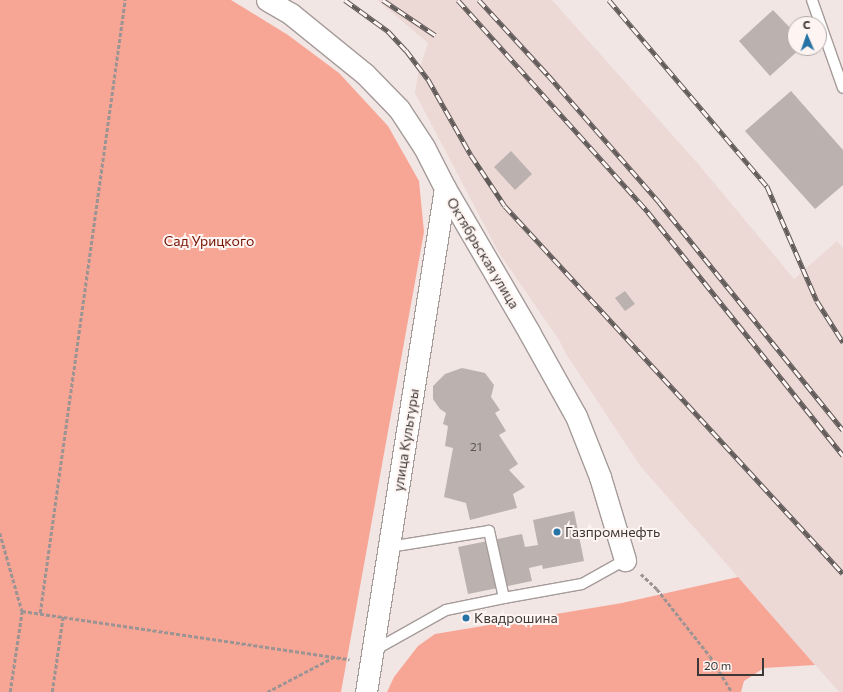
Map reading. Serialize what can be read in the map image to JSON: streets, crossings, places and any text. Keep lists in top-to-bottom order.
{
  "streets": {
    "street": ["Октябрьская улица", "улица Культуры"]
  },
  "crossings": [
    ["Октябрьская улица", "улица Культуры"]
  ],
  "parks": ["Сад Урицкого"],
  "places": ["Газпромнефть", "Квадрошина"],
  "house_numbers": ["21"],
  "scale_bar": "20 m",
  "north": "top"
}
